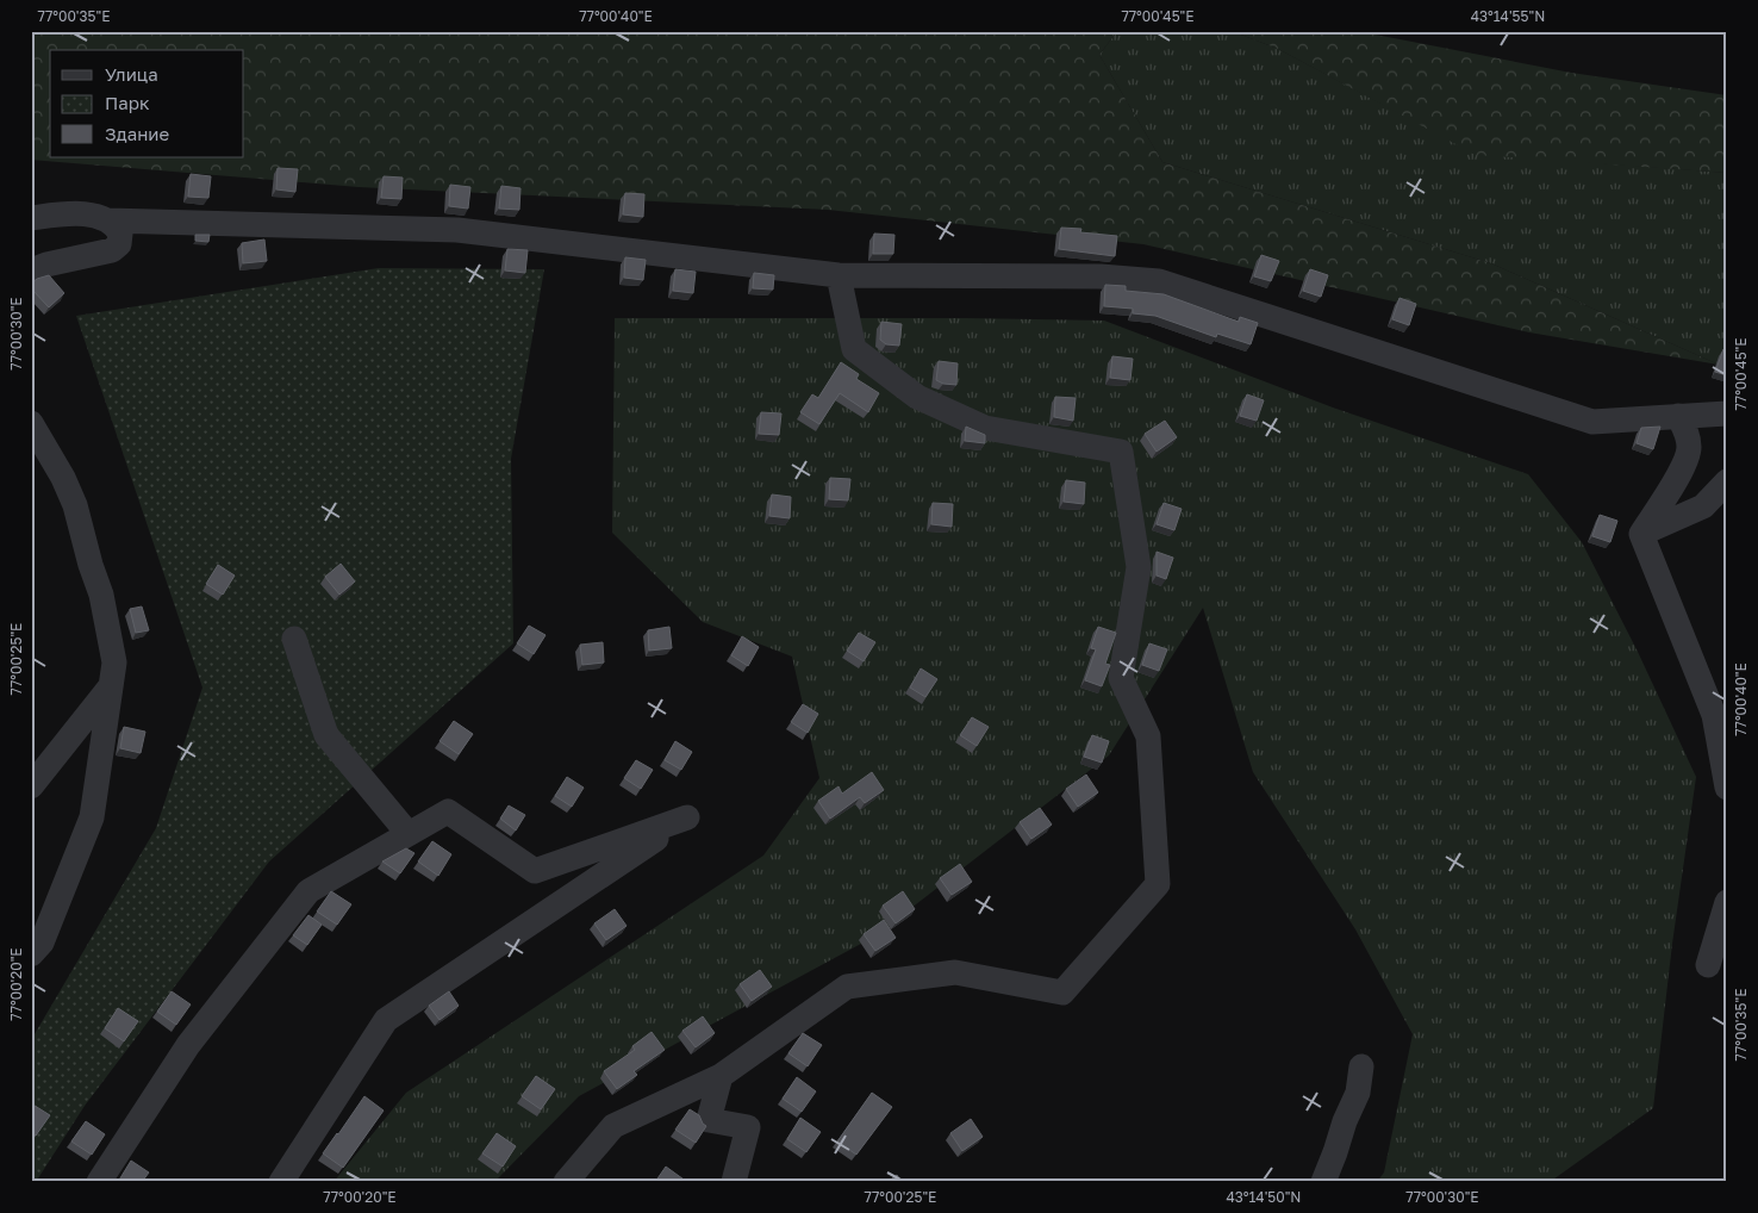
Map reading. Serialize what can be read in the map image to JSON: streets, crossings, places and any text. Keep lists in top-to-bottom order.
{
  "legend": ["Улица", "Парк", "Здание"],
  "coordinates": [
    "77°00'35\"E",
    "77°00'40\"E",
    "77°00'45\"E",
    "43°14'55\"N",
    "77°00'30\"E",
    "77°00'25\"E",
    "77°00'20\"E",
    "43°14'50\"N"
  ]
}
